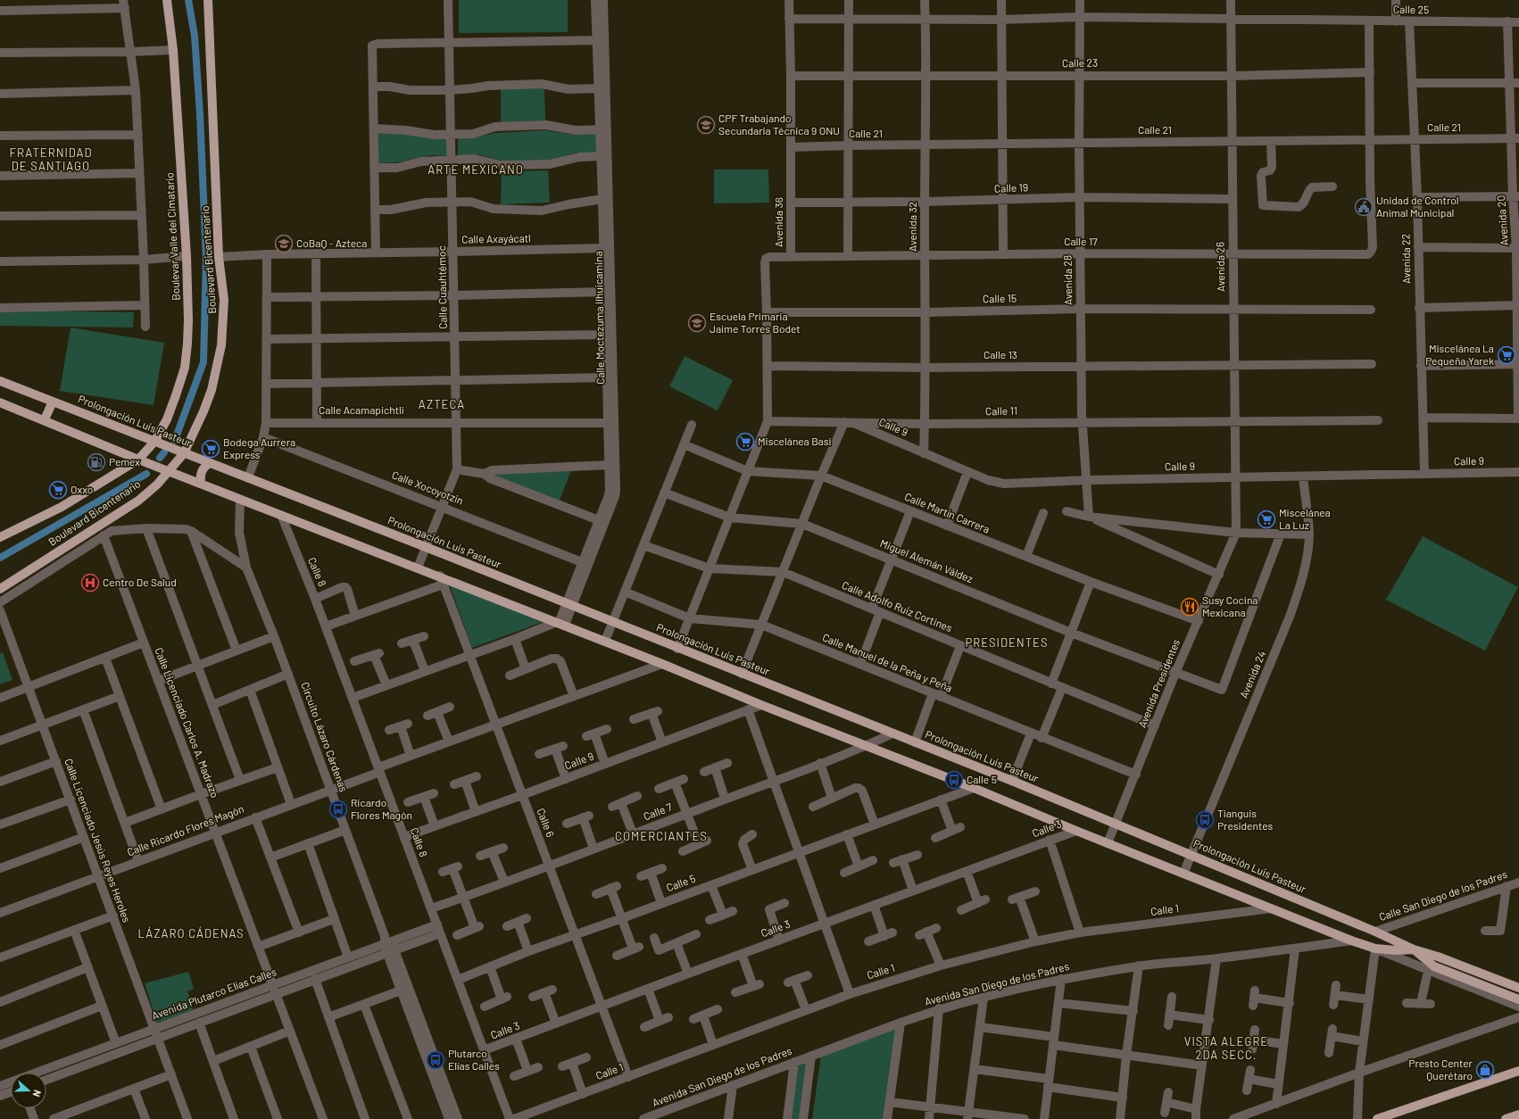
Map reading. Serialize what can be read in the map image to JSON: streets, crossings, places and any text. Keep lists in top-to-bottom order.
{
  "streets": {
    "main road": ["Boulevar Valle del Cimatario", "Boulevard Bicentenario", "Prolongación Luis Pasteur"],
    "street": [
      "Calle 25",
      "Calle 23",
      "Calle 21",
      "Calle 19",
      "Avenida 20",
      "Avenida 36",
      "Avenida 32",
      "Calle Axayácatl",
      "Calle 17",
      "Avenida 22",
      "Avenida 26",
      "Avenida 28",
      "Calle Cuauhtémoc",
      "Calle 15",
      "Calle Moctezuma Ilhuicamina",
      "Calle 13",
      "Calle Acamapichtli",
      "Calle 11",
      "Calle 9",
      "Calle Xocoyotzin",
      "Calle Martín Carrera",
      "Miguel Alemán Váldez",
      "Calle 8",
      "Calle Adolfo Ruiz Cortines",
      "Calle Manuel de la Peña y Peña",
      "Avenida 24",
      "Avenida Presidentes",
      "Calle Licenciado Carlos A. Madrazo",
      "Circuito Lázaro Cárdenas",
      "Calle 7",
      "Calle 6",
      "Calle 3",
      "Calle Ricardo Flores Magón",
      "Calle Licenciado Jesús Reyes Heroles",
      "Calle 5",
      "Calle San Diego de los Padres",
      "Calle 1",
      "Avenida San Diego de los Padres",
      "Avenida Plutarco Elías Calles"
    ]
  },
  "crossings": [
    ["Calle 25", "Avenida 20"],
    ["Calle 25", "Avenida 36"],
    ["Calle 25", "Avenida 32"],
    ["Calle 25", "Avenida 22"],
    ["Calle 25", "Avenida 26"],
    ["Calle 25", "Avenida 28"],
    ["Calle 23", "Avenida 36"],
    ["Calle 23", "Avenida 32"],
    ["Calle 23", "Avenida 26"],
    ["Calle 23", "Avenida 28"],
    ["Calle 21", "Avenida 20"],
    ["Calle 21", "Avenida 36"],
    ["Calle 21", "Avenida 32"],
    ["Calle 21", "Calle 17"],
    ["Calle 21", "Avenida 22"],
    ["Calle 21", "Avenida 26"],
    ["Calle 21", "Avenida 28"],
    ["Calle 19", "Avenida 36"],
    ["Calle 19", "Avenida 32"],
    ["Calle 19", "Avenida 26"],
    ["Calle 19", "Avenida 28"],
    ["Avenida 36", "Calle 17"],
    ["Avenida 36", "Calle 15"],
    ["Avenida 36", "Calle 13"],
    ["Avenida 36", "Calle 11"],
    ["Avenida 32", "Calle 17"],
    ["Avenida 32", "Calle 15"],
    ["Avenida 32", "Calle 13"],
    ["Avenida 32", "Calle 11"],
    ["Avenida 32", "Calle 9"],
    ["Boulevar Valle del Cimatario", "Prolongación Luis Pasteur"],
    ["Calle Axayácatl", "Boulevard Bicentenario"],
    ["Calle Axayácatl", "Calle Cuauhtémoc"],
    ["Calle Axayácatl", "Calle Moctezuma Ilhuicamina"],
    ["Calle 17", "Avenida 26"],
    ["Calle 17", "Avenida 28"],
    ["Avenida 22", "Calle 9"],
    ["Boulevard Bicentenario", "Prolongación Luis Pasteur"],
    ["Avenida 26", "Calle 15"],
    ["Avenida 26", "Calle 13"],
    ["Avenida 26", "Calle 11"],
    ["Avenida 26", "Calle 9"],
    ["Avenida 26", "Avenida Presidentes"],
    ["Avenida 28", "Calle 15"],
    ["Avenida 28", "Calle 13"],
    ["Avenida 28", "Calle 11"],
    ["Avenida 28", "Calle 9"],
    ["Calle Cuauhtémoc", "Calle Acamapichtli"],
    ["Calle Cuauhtémoc", "Prolongación Luis Pasteur"],
    ["Calle Cuauhtémoc", "Calle Xocoyotzin"],
    ["Calle Moctezuma Ilhuicamina", "Calle Acamapichtli"],
    ["Calle Moctezuma Ilhuicamina", "Prolongación Luis Pasteur"],
    ["Calle Moctezuma Ilhuicamina", "Calle Xocoyotzin"],
    ["Calle 11", "Calle 9"],
    ["Prolongación Luis Pasteur", "Calle 9"],
    ["Prolongación Luis Pasteur", "Calle 8"],
    ["Prolongación Luis Pasteur", "Avenida 24"],
    ["Prolongación Luis Pasteur", "Avenida Presidentes"],
    ["Prolongación Luis Pasteur", "Circuito Lázaro Cárdenas"],
    ["Prolongación Luis Pasteur", "Calle 7"],
    ["Prolongación Luis Pasteur", "Calle 6"],
    ["Prolongación Luis Pasteur", "Calle 3"],
    ["Prolongación Luis Pasteur", "Calle 5"],
    ["Prolongación Luis Pasteur", "Calle San Diego de los Padres"],
    ["Prolongación Luis Pasteur", "Calle 1"],
    ["Prolongación Luis Pasteur", "Avenida San Diego de los Padres"],
    ["Calle 9", "Calle 8"],
    ["Calle 9", "Avenida 24"],
    ["Calle 9", "Calle 6"],
    ["Calle Martín Carrera", "Avenida Presidentes"],
    ["Miguel Alemán Váldez", "Avenida Presidentes"],
    ["Calle 8", "Calle 7"],
    ["Calle 8", "Calle 3"],
    ["Calle 8", "Calle Ricardo Flores Magón"],
    ["Calle 8", "Calle 5"],
    ["Calle 8", "Avenida Plutarco Elías Calles"],
    ["Calle Adolfo Ruiz Cortines", "Avenida Presidentes"],
    ["Calle Manuel de la Peña y Peña", "Avenida Presidentes"],
    ["Calle Licenciado Carlos A. Madrazo", "Calle Ricardo Flores Magón"],
    ["Calle Licenciado Carlos A. Madrazo", "Avenida Plutarco Elías Calles"],
    ["Circuito Lázaro Cárdenas", "Calle Ricardo Flores Magón"],
    ["Circuito Lázaro Cárdenas", "Avenida Plutarco Elías Calles"],
    ["Calle 7", "Calle 6"],
    ["Calle 6", "Calle 3"],
    ["Calle 6", "Calle 5"],
    ["Calle 6", "Calle 1"],
    ["Calle Ricardo Flores Magón", "Calle Licenciado Jesús Reyes Heroles"],
    ["Calle Licenciado Jesús Reyes Heroles", "Avenida Plutarco Elías Calles"]
  ],
  "districts": [
    "FRATERNIDAD DE SANTIAGO",
    "ARTE MEXICANO",
    "AZTECA",
    "PRESIDENTES",
    "COMERCIANTES",
    "LÁZARO CÁDENAS",
    "VISTA ALEGRE 2DA SECC."
  ],
  "places": {
    "school or university": ["CPF Trabajando Secundaria Técnica 9 ONU", "CoBaQ - Azteca", "Escuela Primaria Jaime Torres Bodet"],
    "public building": ["Unidad de Control Animal Municipal"],
    "supermarket": [
      "Miscelánea La Pequeña Yarek",
      "Miscelánea Basi",
      "Bodega Aurrera Express",
      "Oxxo",
      "Miscelánea La Luz"
    ],
    "fuel station": ["Pemex"],
    "hospital": ["Centro De Salud"],
    "restaurant": ["Susy Cocina Mexicana"],
    "bus stop": [
      "Calle 5",
      "Ricardo Flores Magón",
      "Tianguis Presidentes",
      "Plutarco Elías Calles"
    ],
    "shop": ["Presto Center Querétaro"]
  },
  "north": "right"
}
